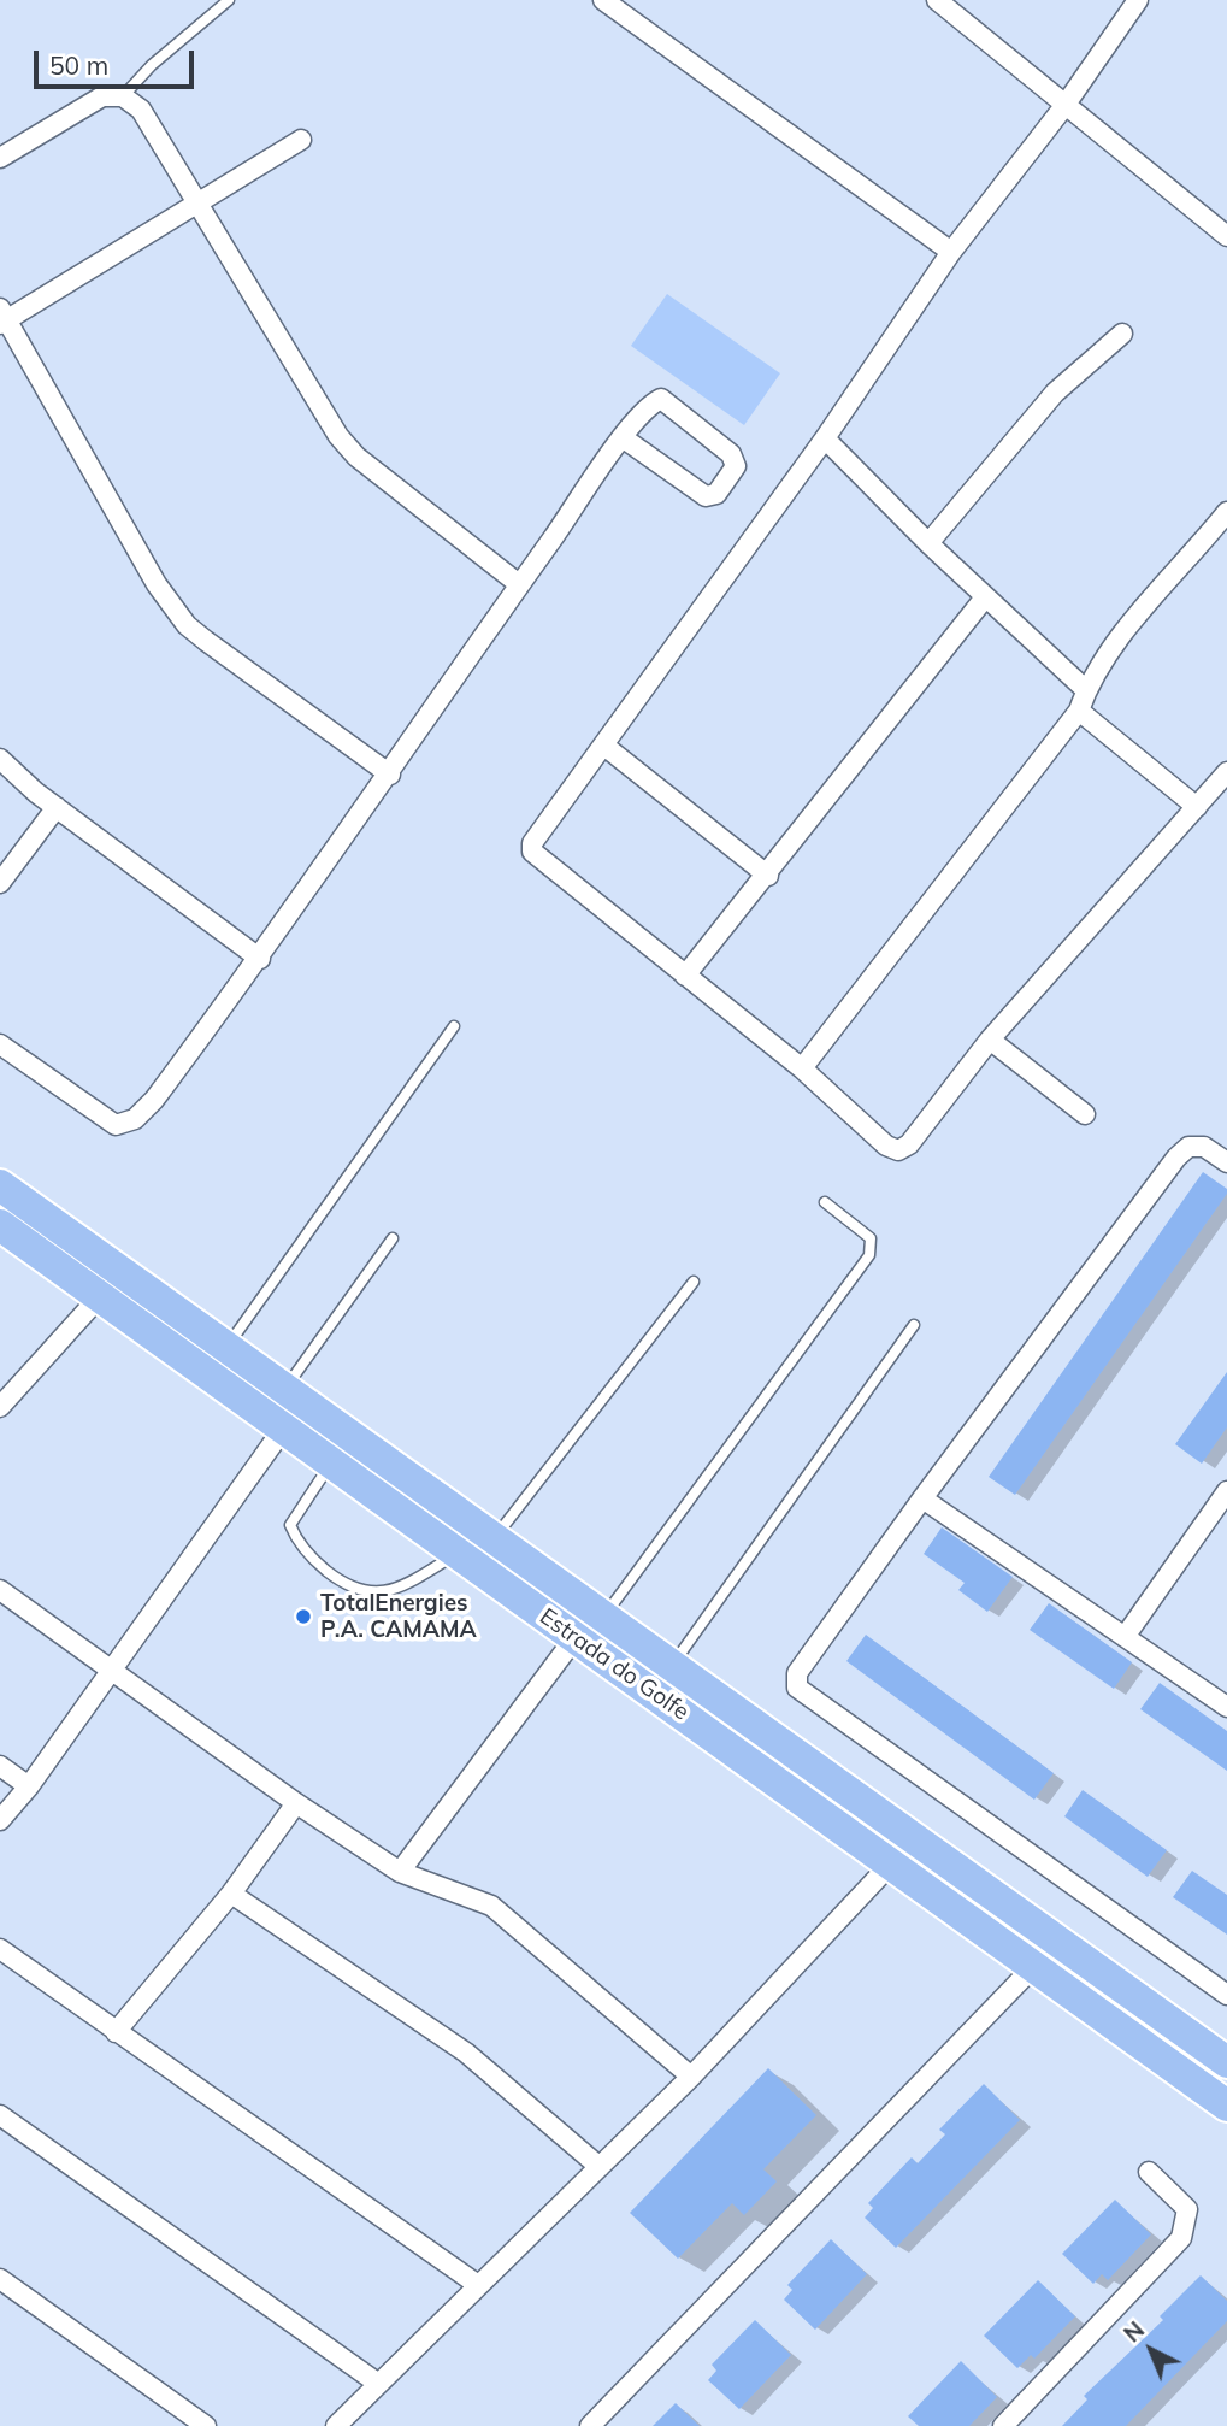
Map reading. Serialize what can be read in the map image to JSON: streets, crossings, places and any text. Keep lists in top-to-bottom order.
{
  "streets": {
    "highway": ["Estrada do Golfe"]
  },
  "places": ["TotalEnergies P.A. CAMAMA"],
  "scale_bar": "50 m",
  "north": "top left"
}
